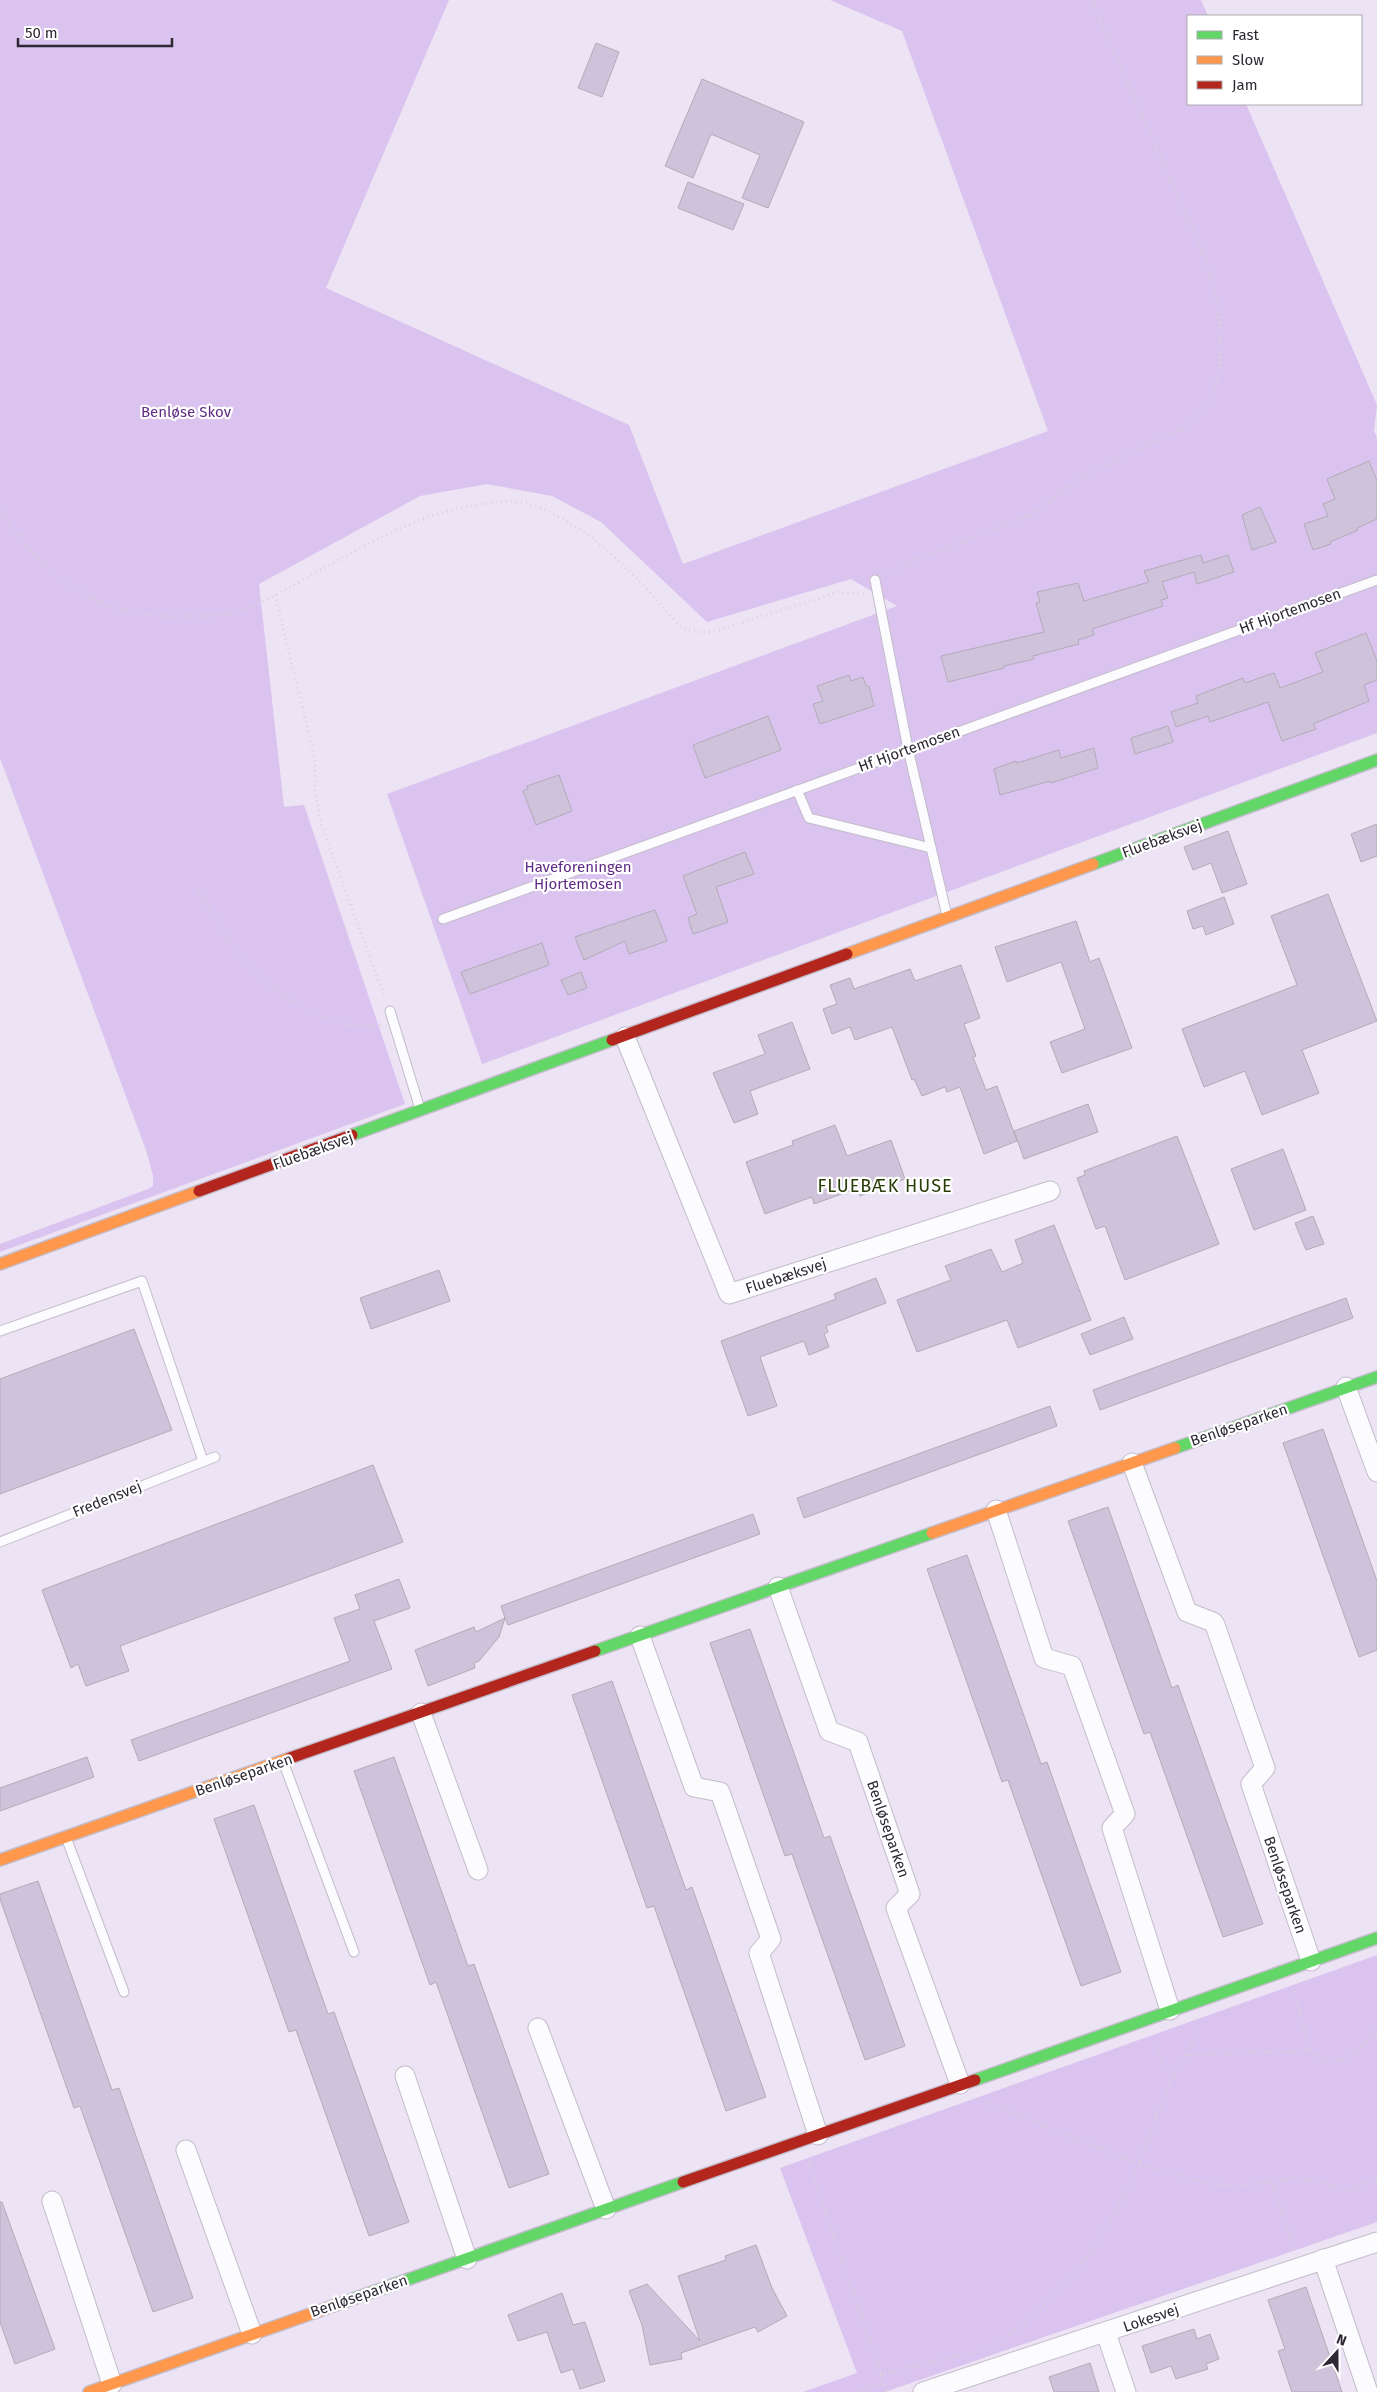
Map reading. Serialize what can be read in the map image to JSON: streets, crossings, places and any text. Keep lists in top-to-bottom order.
{
  "streets": {
    "street": ["Fluebæksvej", "Benløseparken", "Lokesvej"],
    "lane": ["Hf Hjortemosen", "Fredensvej"]
  },
  "districts": ["FLUEBÆK HUSE"],
  "parks": ["Benløse Skov", "Haveforeningen Hjortemosen"],
  "legend": ["Fast", "Slow", "Jam"],
  "scale_bar": "50 m",
  "north": "top"
}
